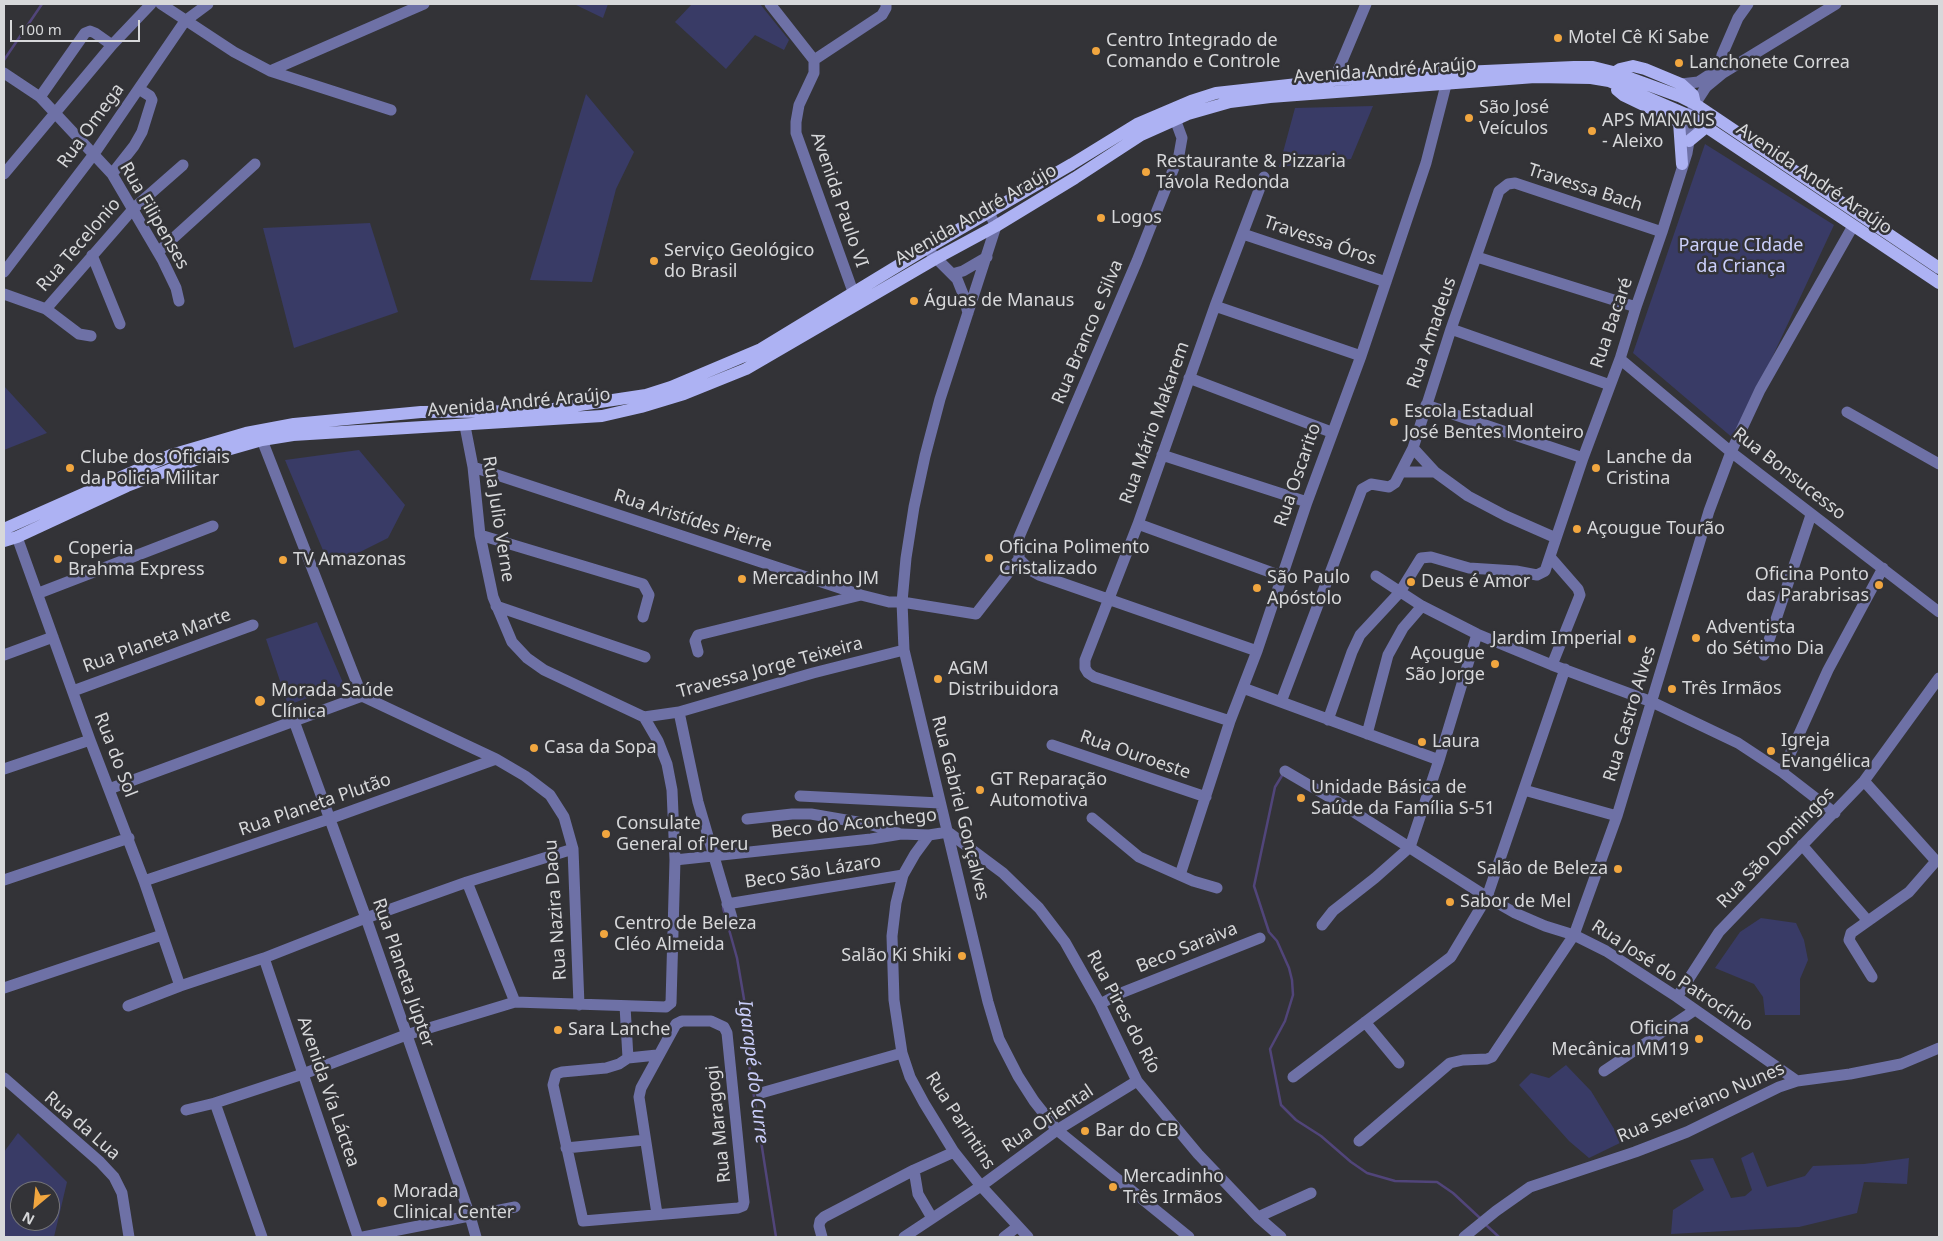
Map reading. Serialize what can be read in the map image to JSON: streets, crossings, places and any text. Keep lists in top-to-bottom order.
{
  "streets": {
    "main road": ["Avenida André Araújo"],
    "street": [
      "Rua Omega",
      "Travessa Bach",
      "Avenida Paulo VI",
      "Rua Filipenses",
      "Travessa Óros",
      "Rua Tecelonio",
      "Rua Bacaré",
      "Rua Branco e Silva",
      "Rua Amadeus",
      "Rua Mário Makarem",
      "Rua Bonsucesso",
      "Rua Oscarito",
      "Rua Julio Verne",
      "Rua Aristídes Pierre",
      "Rua Planeta Marte",
      "Travessa Jorge Teixeira",
      "Rua Castro Alves",
      "Rua do Sol",
      "Rua Ouroeste",
      "Rua Planeta Plutão",
      "Rua Gabriel Gonçalves",
      "Beco do Aconchego",
      "Rua São Domingos",
      "Beco São Lázaro",
      "Rua Nazira Daou",
      "Beco Saraiva",
      "Rua Planeta Júpter",
      "Rua José do Patrocínio",
      "Rua Pires do Río",
      "Avenida Vía Láctea",
      "Rua Severiano Nunes",
      "Rua Oriental",
      "Rua Parintins",
      "Rua Maragogi",
      "Rua da Lua"
    ]
  },
  "crossings": [
    ["Avenida André Araújo", "Avenida Paulo VI"],
    ["Avenida André Araújo", "Rua Bacaré"],
    ["Avenida André Araújo", "Rua Branco e Silva"],
    ["Avenida André Araújo", "Rua Oscarito"],
    ["Avenida André Araújo", "Rua Julio Verne"],
    ["Avenida André Araújo", "Rua Castro Alves"],
    ["Avenida André Araújo", "Rua do Sol"],
    ["Avenida André Araújo", "Rua Gabriel Gonçalves"],
    ["Rua Omega", "Rua Filipenses"],
    ["Travessa Bach", "Rua Bacaré"],
    ["Travessa Bach", "Rua Amadeus"],
    ["Rua Filipenses", "Rua Tecelonio"],
    ["Travessa Óros", "Rua Mário Makarem"],
    ["Travessa Óros", "Rua Oscarito"],
    ["Rua Bacaré", "Rua Bonsucesso"],
    ["Rua Branco e Silva", "Rua Aristídes Pierre"],
    ["Rua Mário Makarem", "Rua Oscarito"],
    ["Rua Bonsucesso", "Rua Castro Alves"],
    ["Rua Oscarito", "Rua Ouroeste"],
    ["Rua Julio Verne", "Rua Aristídes Pierre"],
    ["Rua Julio Verne", "Travessa Jorge Teixeira"],
    ["Rua Aristídes Pierre", "Rua Gabriel Gonçalves"],
    ["Rua Planeta Marte", "Rua do Sol"],
    ["Travessa Jorge Teixeira", "Rua Gabriel Gonçalves"],
    ["Rua Castro Alves", "Rua José do Patrocínio"],
    ["Rua do Sol", "Rua Planeta Plutão"],
    ["Rua Planeta Plutão", "Rua Nazira Daou"],
    ["Rua Planeta Plutão", "Rua Planeta Júpter"],
    ["Rua Gabriel Gonçalves", "Beco do Aconchego"],
    ["Rua Gabriel Gonçalves", "Rua Pires do Río"],
    ["Rua Gabriel Gonçalves", "Rua Oriental"],
    ["Beco do Aconchego", "Rua Pires do Río"],
    ["Beco do Aconchego", "Rua Parintins"],
    ["Rua São Domingos", "Rua José do Patrocínio"],
    ["Beco São Lázaro", "Rua Parintins"],
    ["Beco Saraiva", "Rua Pires do Río"],
    ["Rua José do Patrocínio", "Rua Severiano Nunes"],
    ["Rua Pires do Río", "Rua Oriental"],
    ["Rua Oriental", "Rua Parintins"]
  ],
  "water": ["Igarapé do Curre"],
  "parks": ["Parque CIdade da Criança"],
  "places": [
    "Motel Cê Ki Sabe",
    "Centro Integrado de Comando e Controle",
    "Lanchonete Correa",
    "São José Veículos",
    "APS MANAUS - Aleixo",
    "Restaurante & Pizzaria Távola Redonda",
    "Logos",
    "Serviço Geológico do Brasil",
    "Águas de Manaus",
    "Escola Estadual José Bentes Monteiro",
    "Clube dos Oficiais da Policia Militar",
    "Lanche da Cristina",
    "Açougue Tourão",
    "Oficina Polimento Cristalizado",
    "Coperia Brahma Express",
    "TV Amazonas",
    "Mercadinho JM",
    "Deus é Amor",
    "Oficina Ponto das Parabrisas",
    "São Paulo Apóstolo",
    "Adventista do Sétimo Dia",
    "Jardim Imperial",
    "Açougue São Jorge",
    "AGM Distribuidora",
    "Três Irmãos",
    "Morada Saúde Clínica",
    "Laura",
    "Casa da Sopa",
    "Igreja Evangélica",
    "GT Reparação Automotiva",
    "Unidade Básica de Saúde da Família S-51",
    "Consulate General of Peru",
    "Salão de Beleza",
    "Sabor de Mel",
    "Centro de Beleza Cléo Almeida",
    "Salão Ki Shiki",
    "Sara Lanche",
    "Oficina Mecânica MM19",
    "Bar do CB",
    "Mercadinho Três Irmãos",
    "Morada Clinical Center"
  ],
  "scale_bar": "100 m",
  "north": "bottom left"
}
